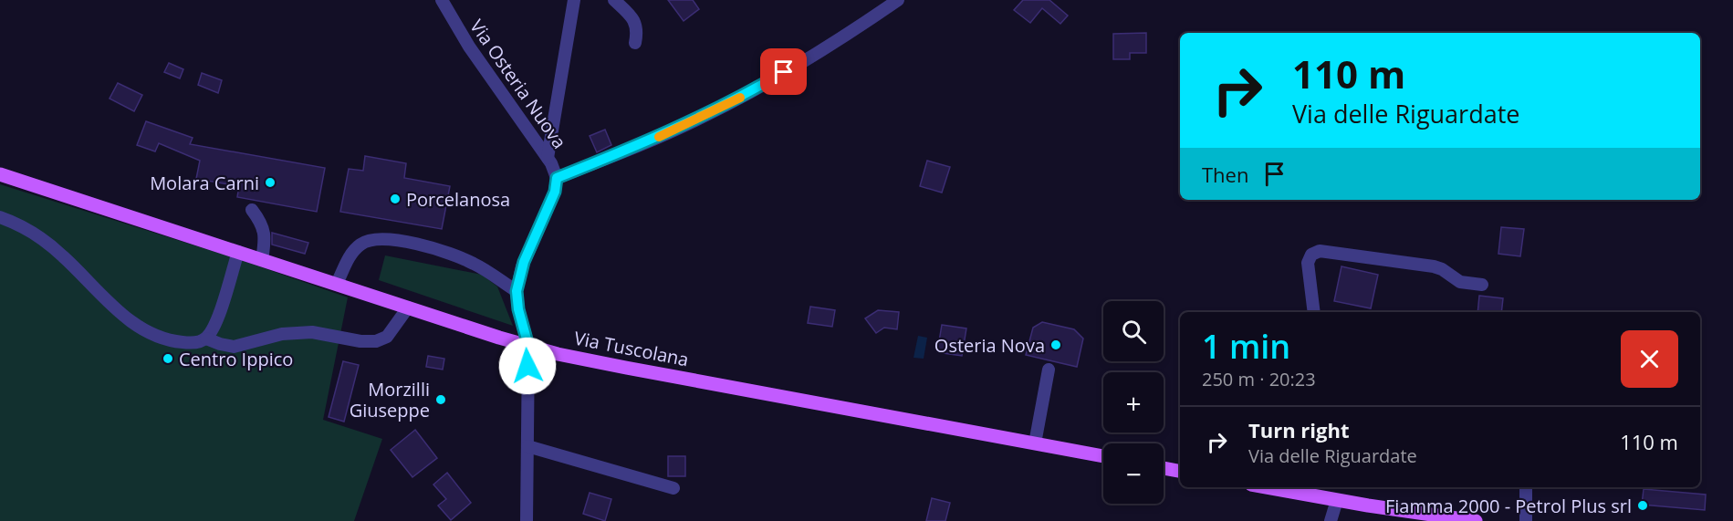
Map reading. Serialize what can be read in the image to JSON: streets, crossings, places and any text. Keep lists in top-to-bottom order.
{
  "streets": {
    "main road": ["Via Tuscolana"],
    "street": ["Via Osteria Nuova"]
  },
  "crossings": [
    ["Via Osteria Nuova", "Via Tuscolana"]
  ],
  "places": [
    "Molara Carni",
    "Porcelanosa",
    "Osteria Nova",
    "Centro Ippico",
    "Morzilli Giuseppe",
    "Fiamma 2000 - Petrol Plus srl"
  ],
  "page": {
    "turn": ["110 m", "Via delle Riguardate"],
    "then": "Then",
    "map_buttons": ["+", "−"],
    "heading": ["1 min", "250 m · 20:23"],
    "list": [
      {
        "name": "Turn right",
        "note": "Via delle Riguardate",
        "value": "110 m"
      }
    ]
  }
}
